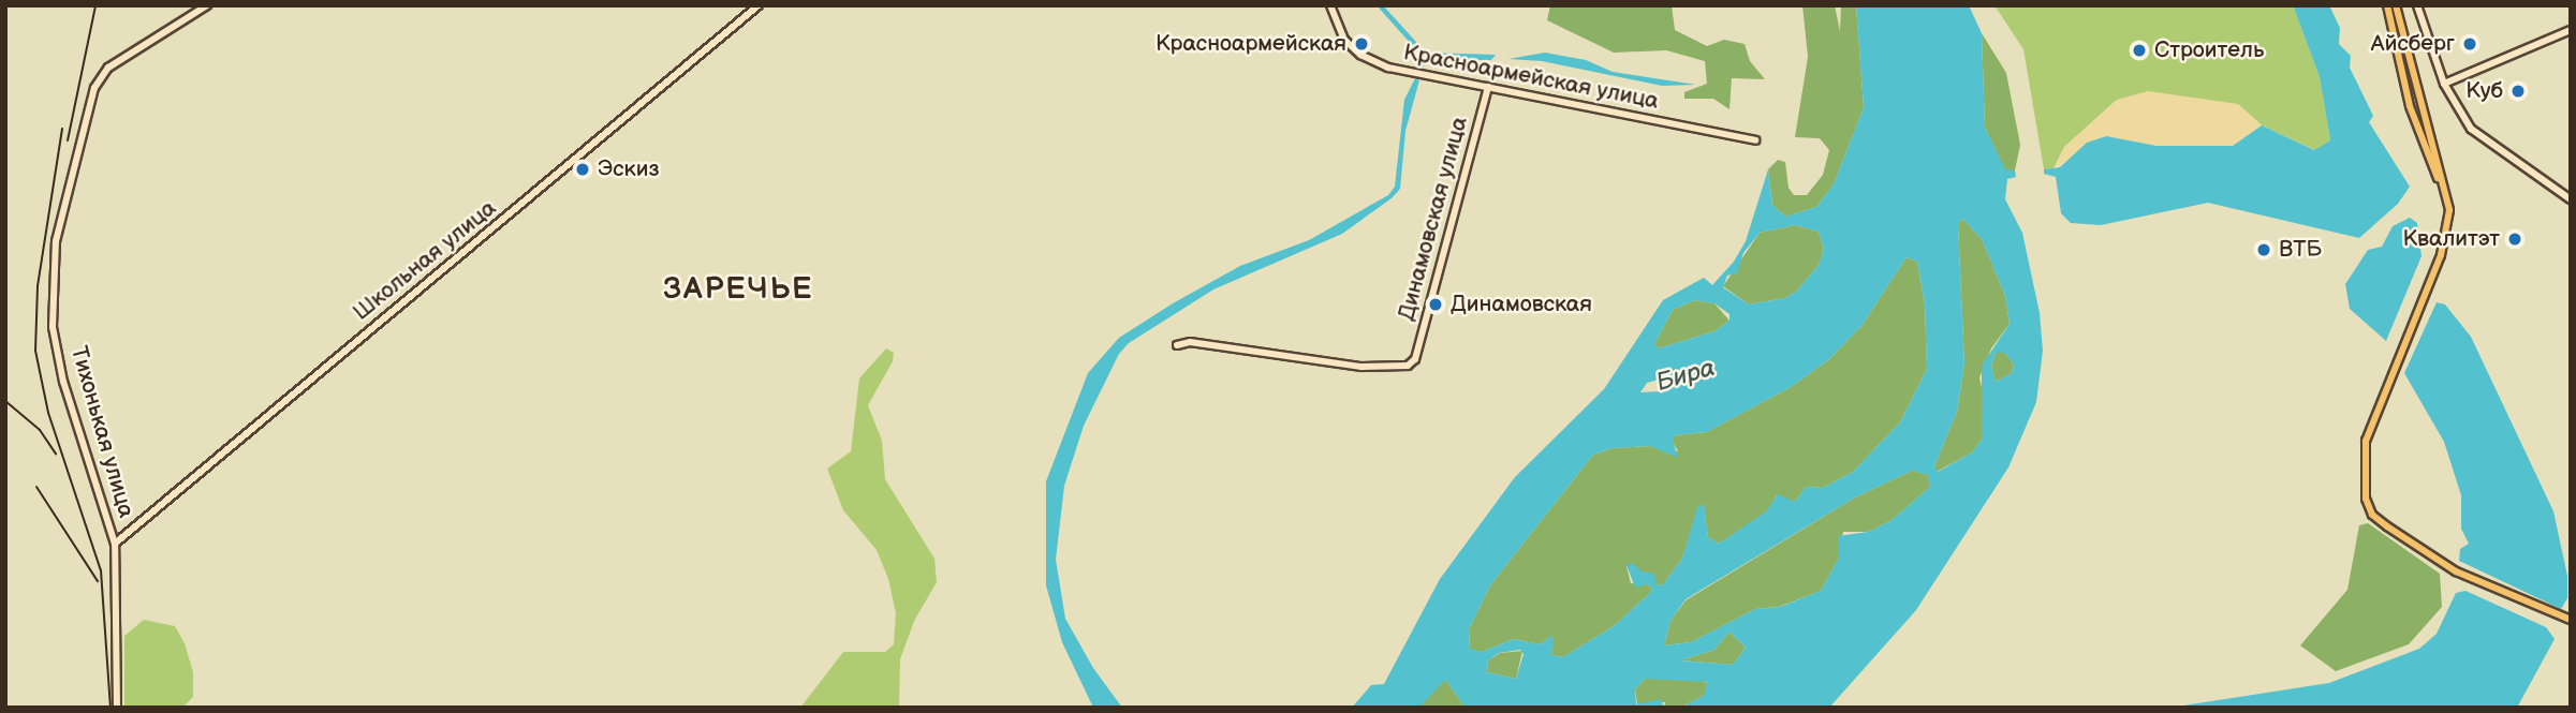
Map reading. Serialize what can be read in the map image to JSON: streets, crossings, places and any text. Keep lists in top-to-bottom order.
{
  "streets": {
    "street": [
      "Красноармейская улица",
      "Динамовская улица",
      "Школьная улица",
      "Тихонькая улица"
    ]
  },
  "crossings": [
    ["Красноармейская улица", "Динамовская улица"],
    ["Школьная улица", "Тихонькая улица"]
  ],
  "districts": ["ЗАРЕЧЬЕ"],
  "water": ["Бира"],
  "places": [
    "Красноармейская",
    "Айсберг",
    "Строитель",
    "Куб",
    "Эскиз",
    "Квалитэт",
    "ВТБ",
    "Динамовская"
  ]
}
